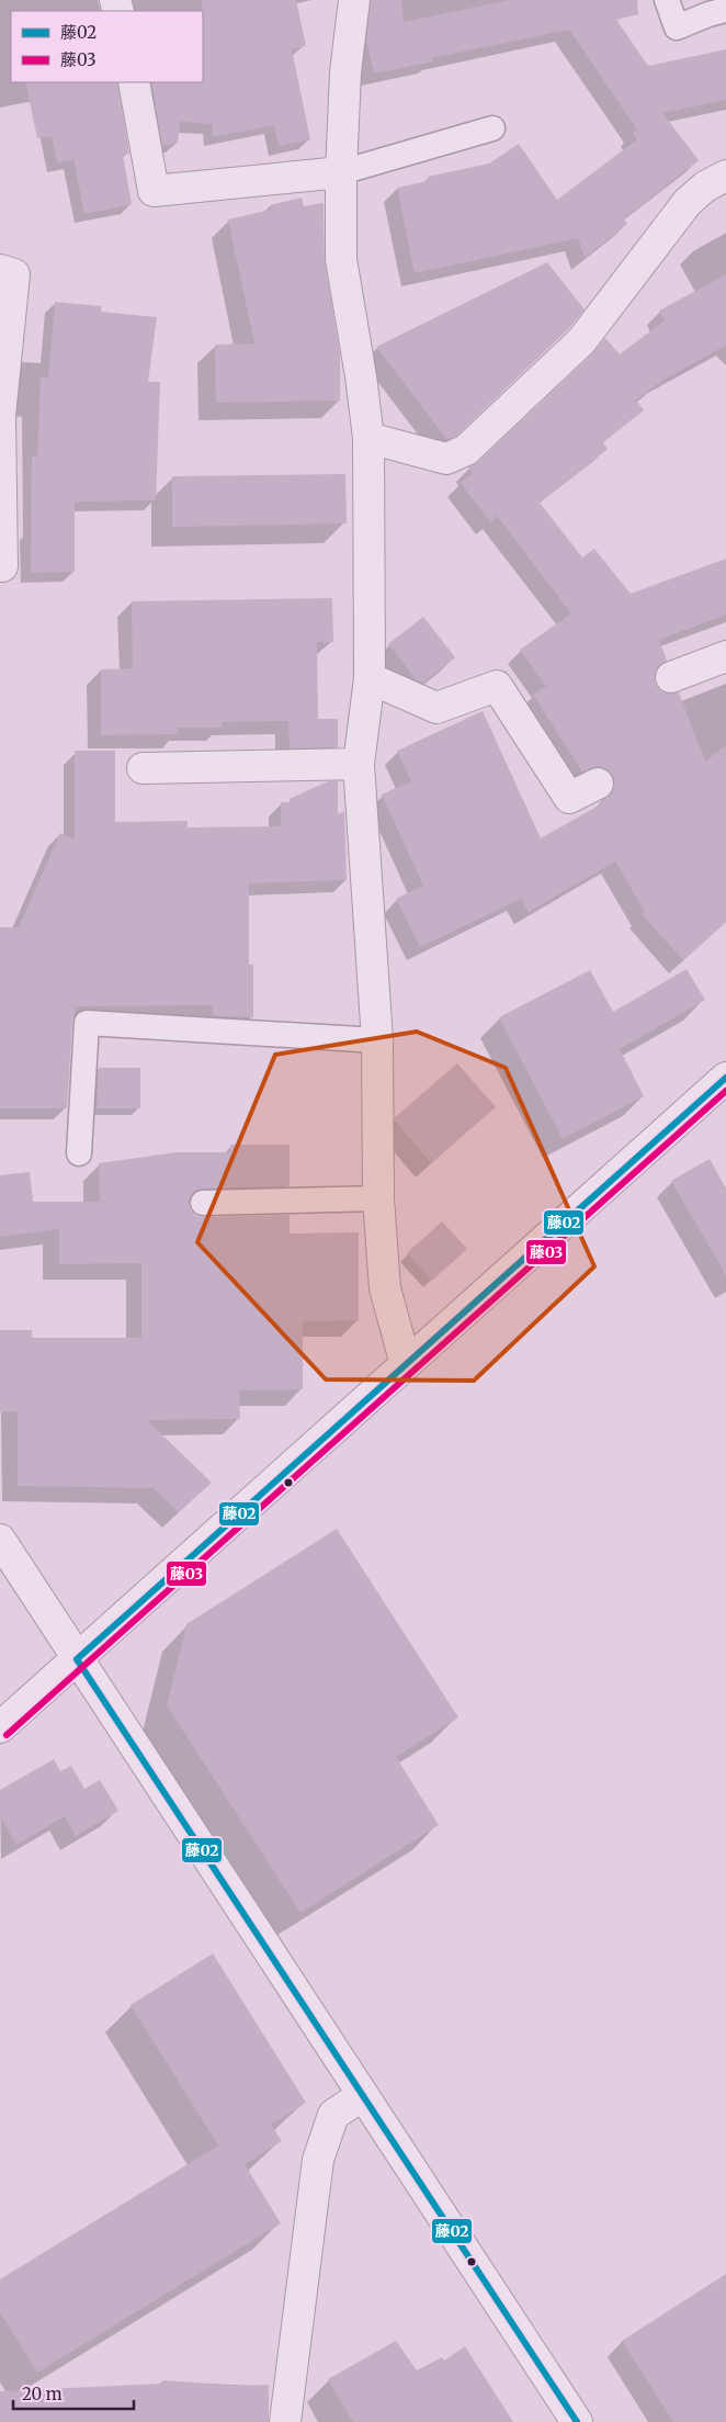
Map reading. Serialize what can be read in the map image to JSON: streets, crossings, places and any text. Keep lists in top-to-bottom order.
{
  "lines": ["transit line 藤02", "transit line 藤03"],
  "legend": ["藤02", "藤03"],
  "scale_bar": "20 m"
}
